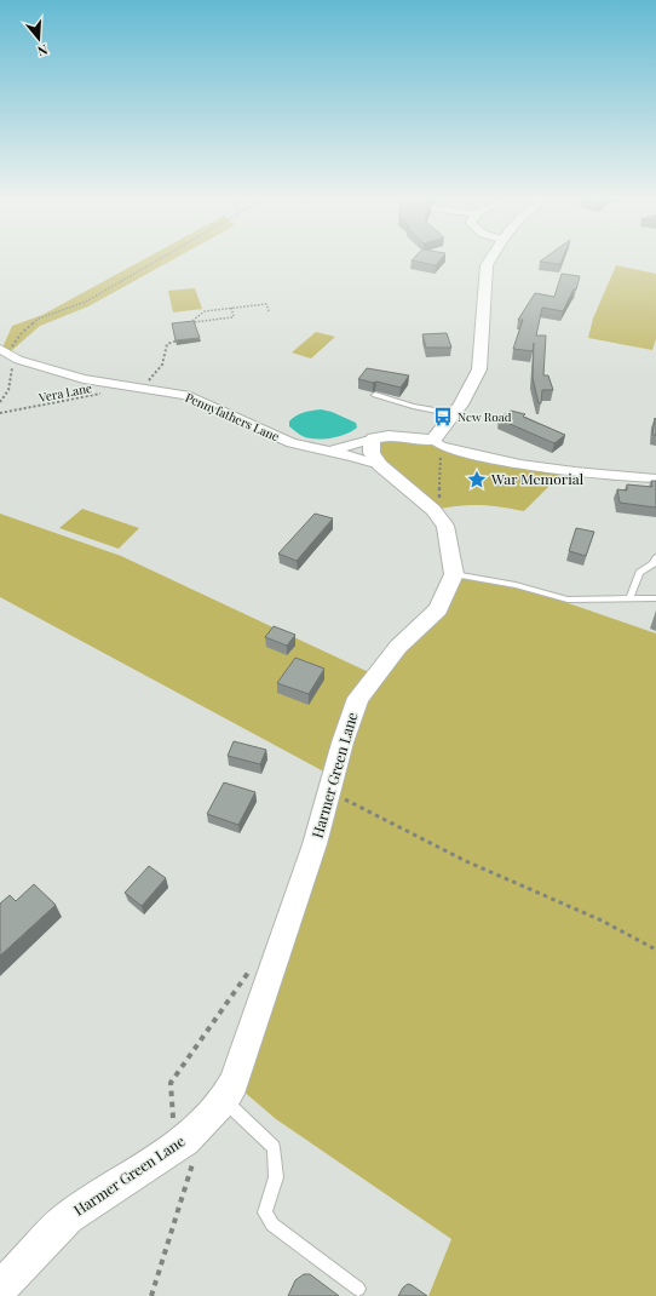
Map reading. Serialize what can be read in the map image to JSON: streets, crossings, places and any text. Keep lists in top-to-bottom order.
{
  "streets": {
    "street": ["Pennyfathers Lane", "Harmer Green Lane"],
    "path": ["Vera Lane"]
  },
  "crossings": [
    ["Vera Lane", "Pennyfathers Lane"]
  ],
  "places": {
    "bus stop": ["New Road"],
    "place": ["War Memorial"]
  },
  "north": "bottom"
}
